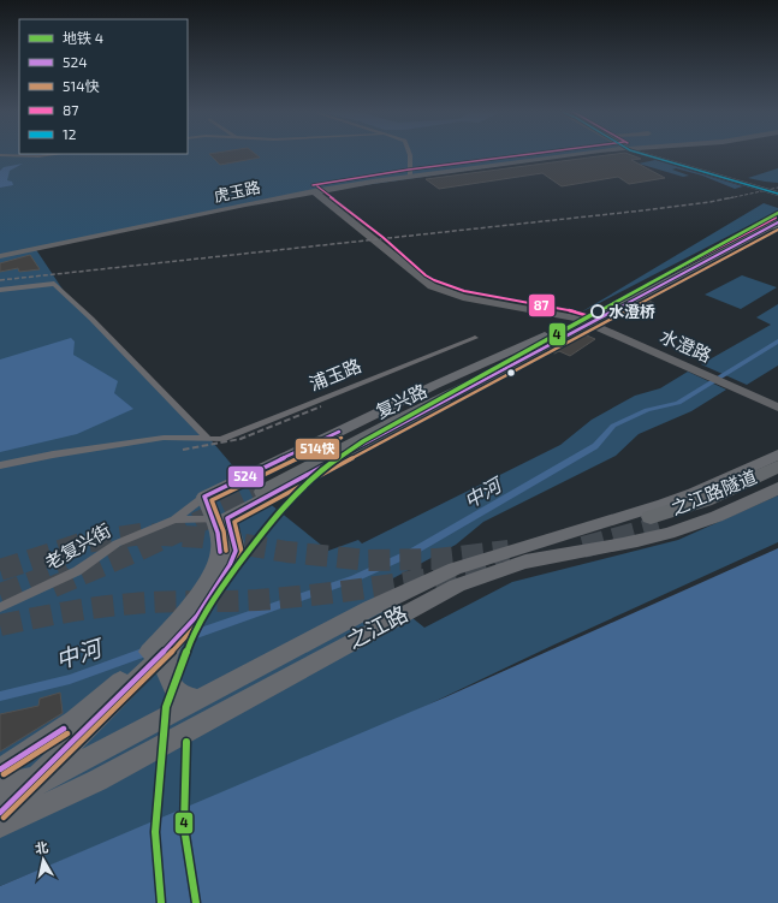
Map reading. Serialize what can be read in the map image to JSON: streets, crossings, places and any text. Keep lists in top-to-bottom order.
{
  "streets": {
    "highway": ["之江路隧道"],
    "main road": ["复兴路", "之江路"],
    "street": [
      "虎玉路",
      "水澄路",
      "浦玉路",
      "老复兴街"
    ]
  },
  "crossings": [
    ["虎玉路", "水澄路"],
    ["水澄路", "复兴路"],
    ["复兴路", "老复兴街"]
  ],
  "water": ["中河"],
  "places": ["水澄桥"],
  "lines": [
    "transit line 87",
    "transit line 12",
    "metro line 4",
    "transit line 524",
    "transit line 514快"
  ],
  "legend": [
    "地铁 4",
    "524",
    "514快",
    "87",
    "12"
  ],
  "north": "top"
}
